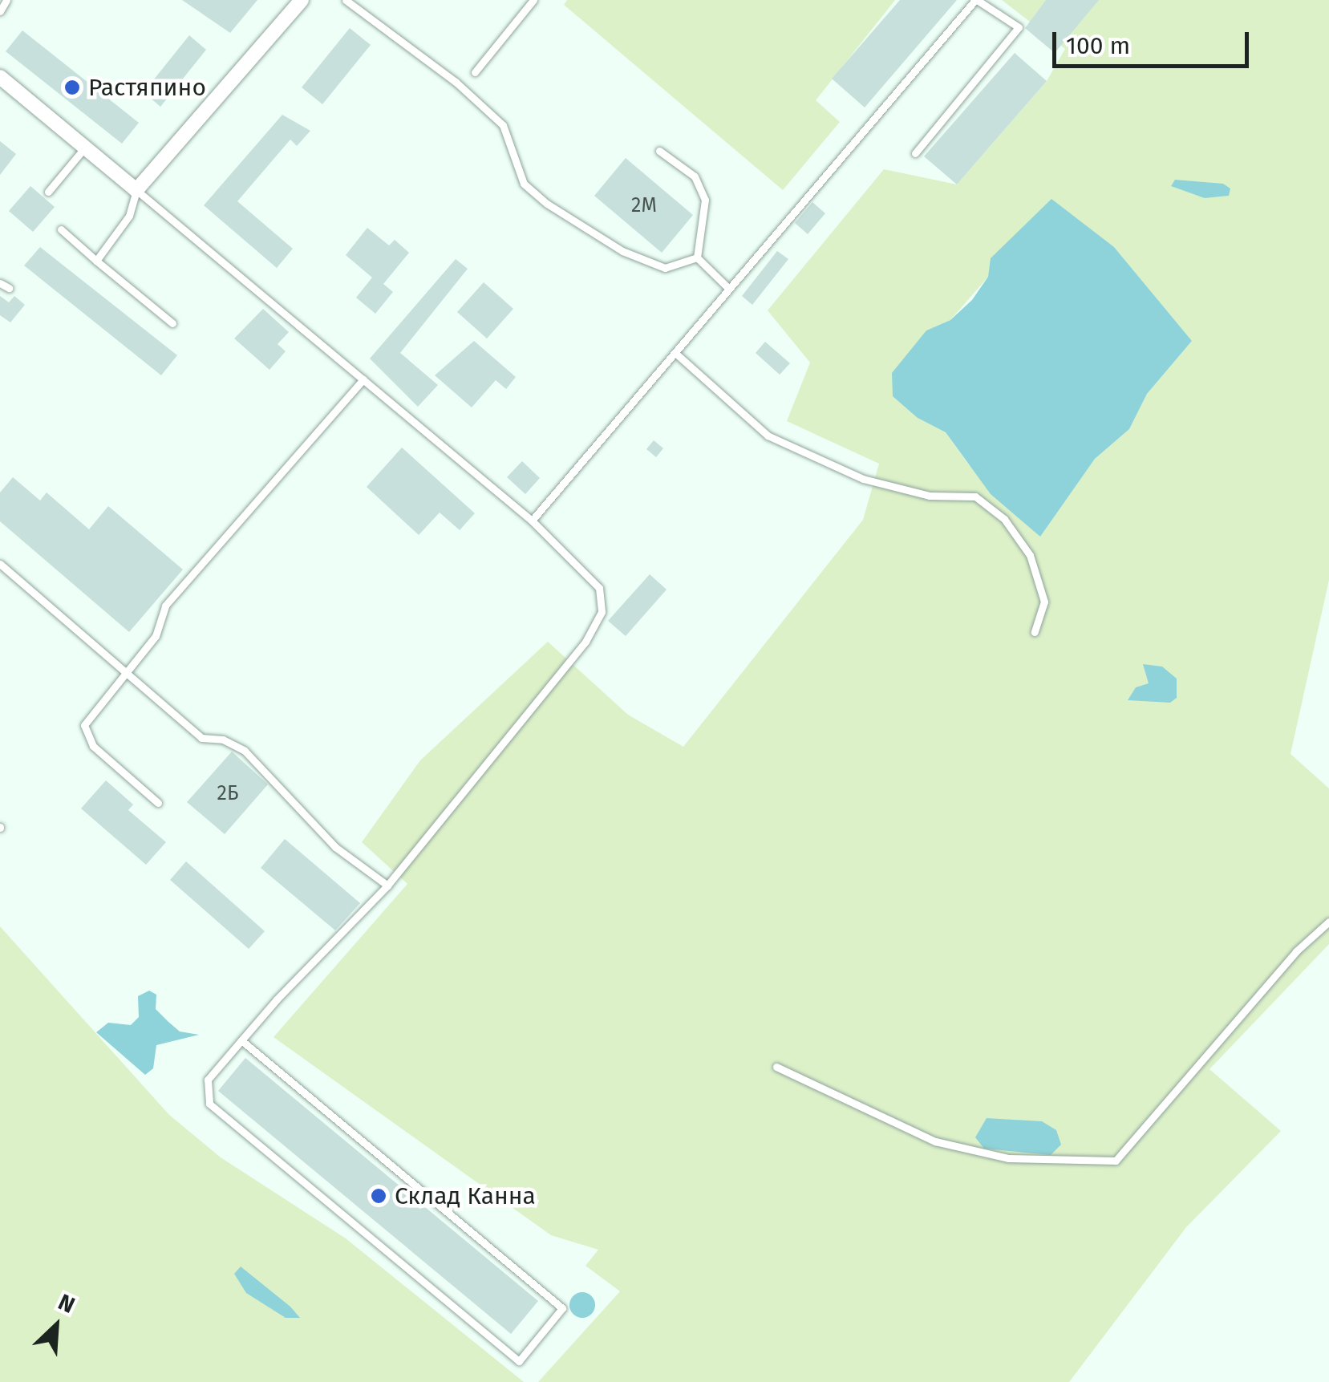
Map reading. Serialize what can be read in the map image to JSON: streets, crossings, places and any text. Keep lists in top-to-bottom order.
{
  "places": ["Растяпино", "Склад Канна"],
  "house_numbers": ["2М", "2Б"],
  "scale_bar": "100 m",
  "north": "top right"
}
